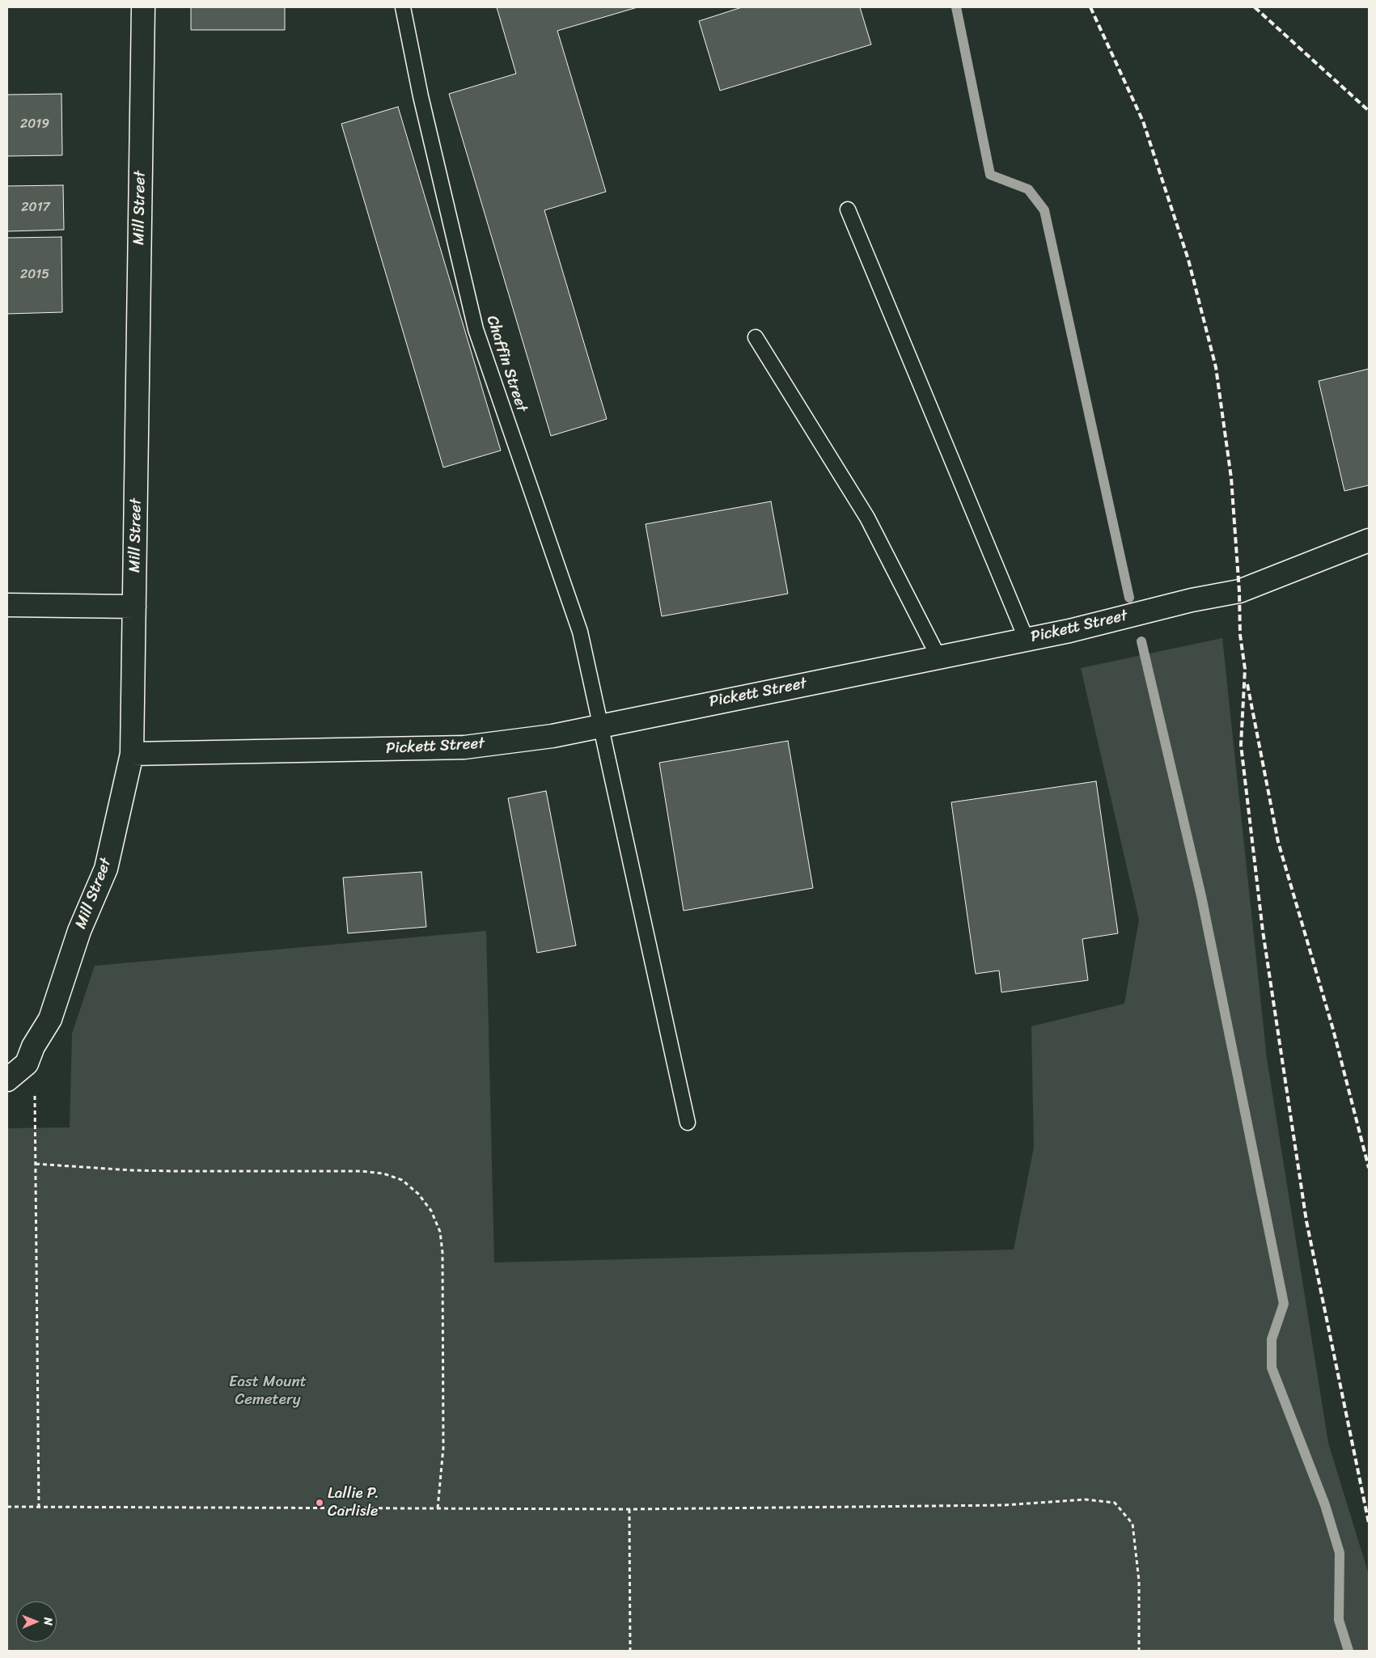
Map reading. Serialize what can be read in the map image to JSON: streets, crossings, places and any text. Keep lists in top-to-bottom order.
{
  "streets": {
    "street": ["Mill Street", "Pickett Street"],
    "lane": ["Chaffin Street"]
  },
  "crossings": [
    ["Mill Street", "Pickett Street"],
    ["Chaffin Street", "Pickett Street"]
  ],
  "parks": ["East Mount Cemetery"],
  "places": ["Lallie P. Carlisle"],
  "house_numbers": ["2019", "2017", "2015"],
  "north": "right"
}
